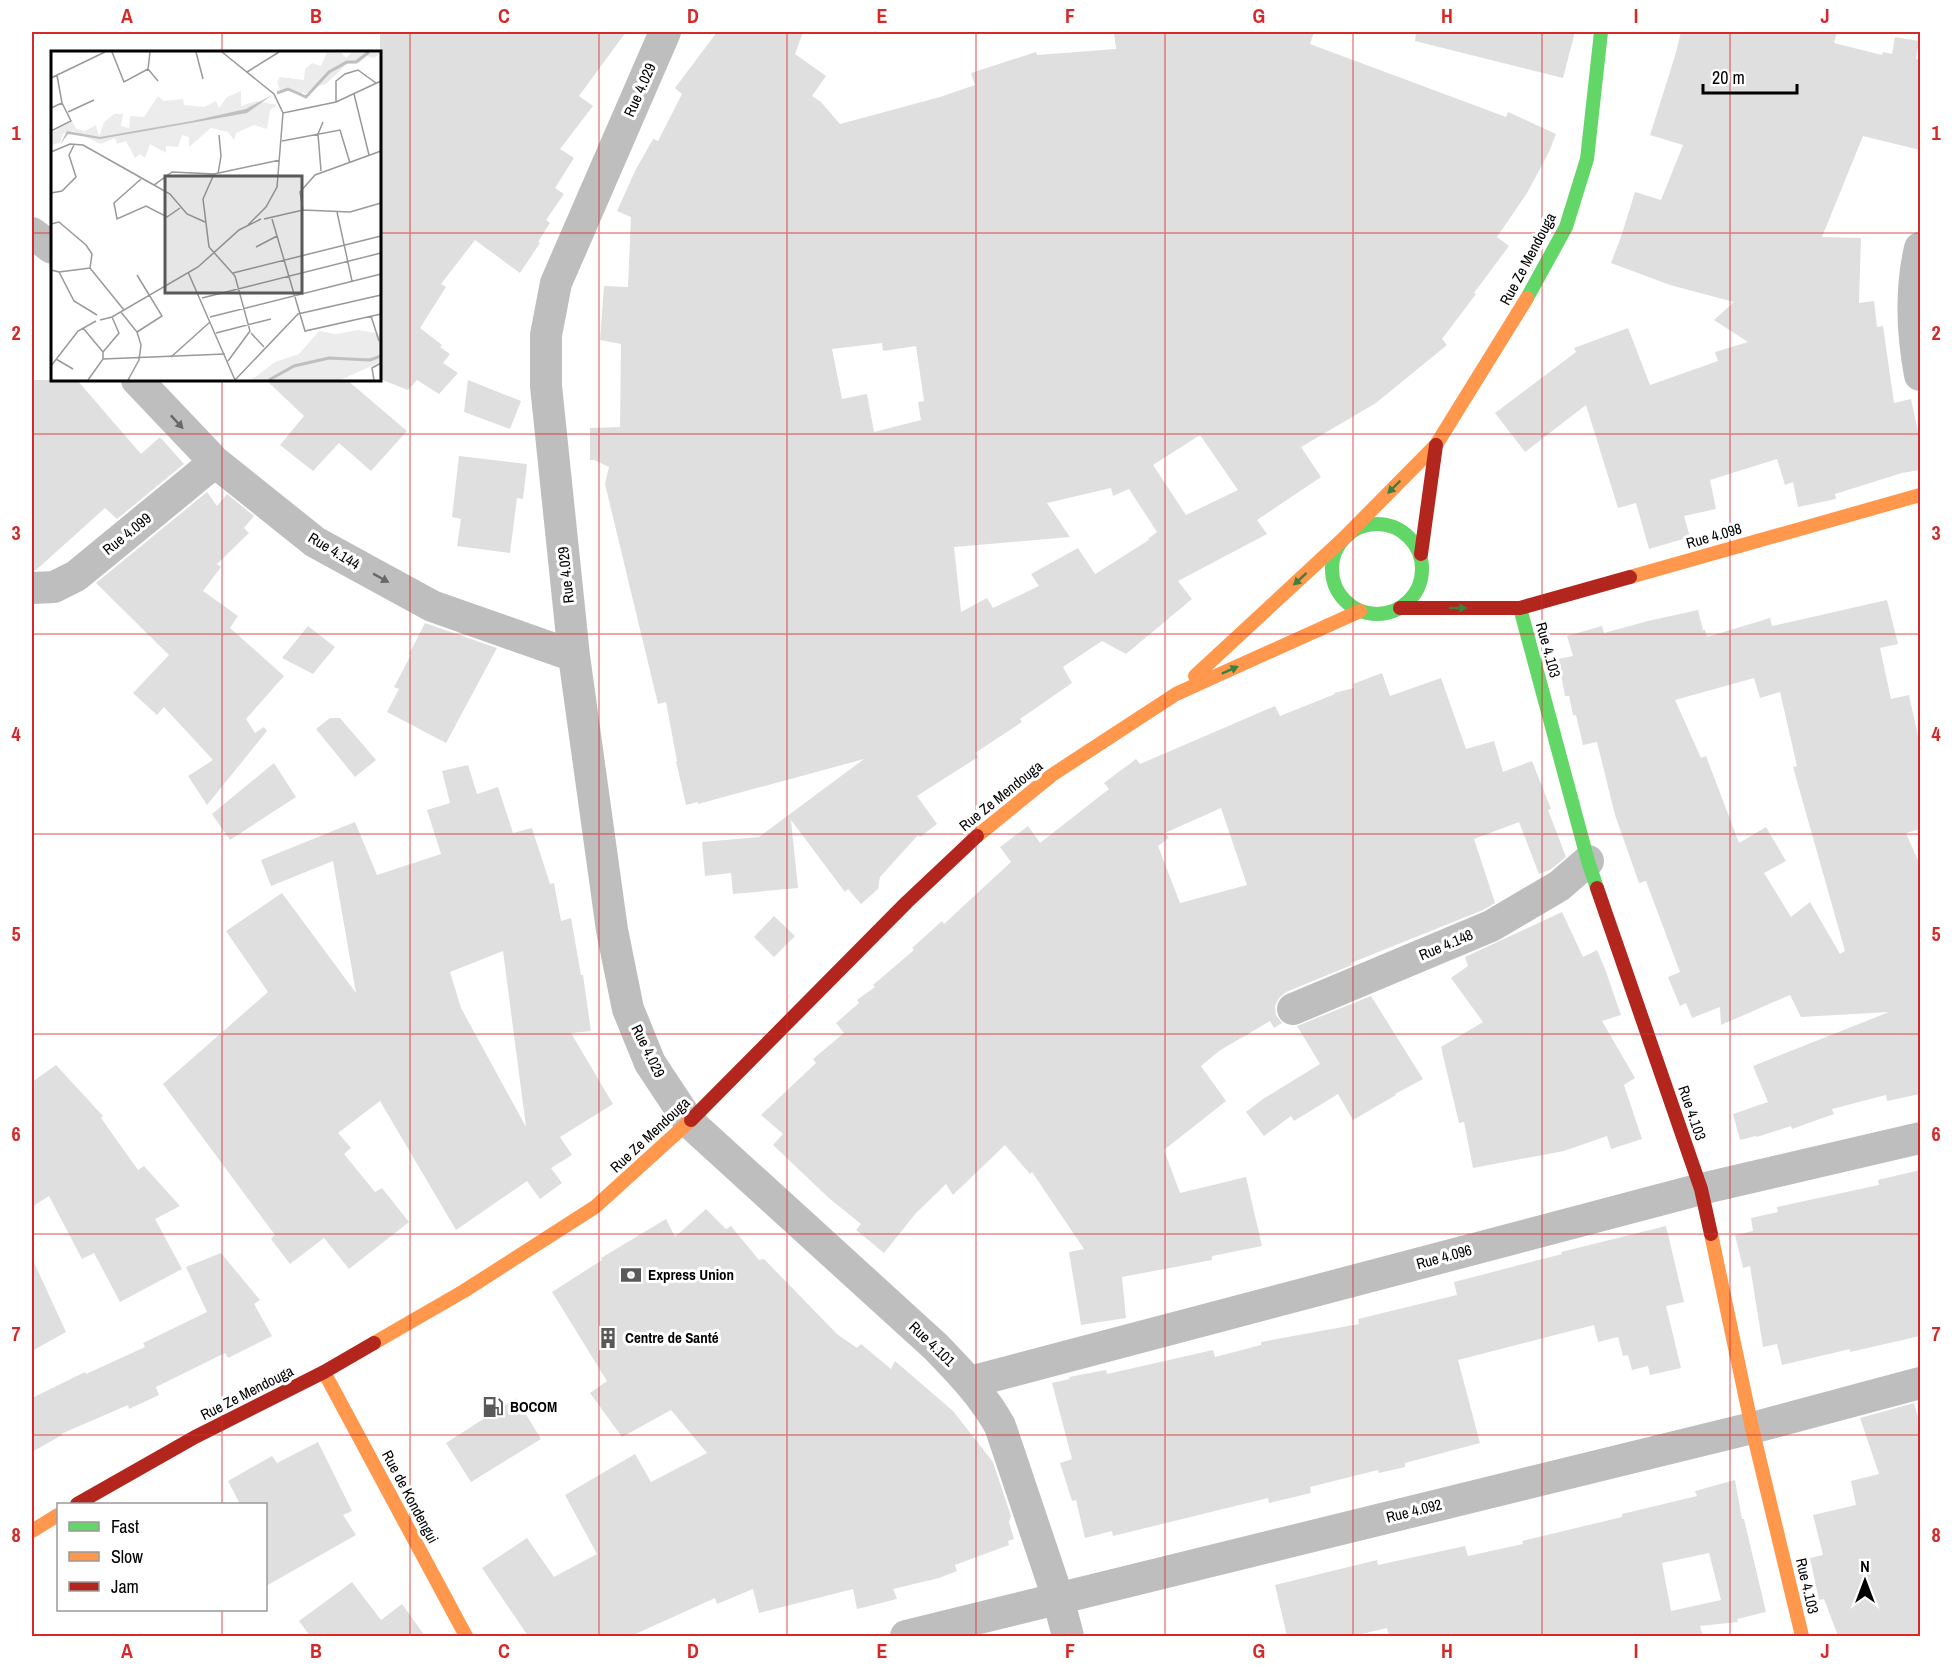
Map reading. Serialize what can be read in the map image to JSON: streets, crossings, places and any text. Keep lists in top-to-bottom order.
{
  "streets": {
    "main road": [
      "Rue Ze Mendouga",
      "Rue 4.098",
      "Rue 4.103",
      "Rue de Kondengui"
    ],
    "street": [
      "Rue 4.029",
      "Rue 4.099",
      "Rue 4.144",
      "Rue 4.148",
      "Rue 4.096",
      "Rue 4.101",
      "Rue 4.092"
    ]
  },
  "crossings": [
    ["Rue 4.029", "Rue Ze Mendouga"],
    ["Rue 4.029", "Rue 4.144"],
    ["Rue 4.029", "Rue 4.101"],
    ["Rue Ze Mendouga", "Rue 4.098"],
    ["Rue Ze Mendouga", "Rue 4.101"],
    ["Rue Ze Mendouga", "Rue de Kondengui"],
    ["Rue 4.099", "Rue 4.144"],
    ["Rue 4.098", "Rue 4.103"],
    ["Rue 4.103", "Rue 4.148"],
    ["Rue 4.103", "Rue 4.096"],
    ["Rue 4.103", "Rue 4.092"],
    ["Rue 4.096", "Rue 4.101"],
    ["Rue 4.101", "Rue 4.092"]
  ],
  "one_way": ["Rue 4.144"],
  "places": {
    "bank": ["Express Union"],
    "building": ["Centre de Santé"],
    "fuel station": ["BOCOM"]
  },
  "legend": ["Fast", "Slow", "Jam"],
  "scale_bar": "20 m",
  "north": "top",
  "grid": {
    "columns": [
      "A",
      "B",
      "C",
      "D",
      "E",
      "F",
      "G",
      "H",
      "I",
      "J"
    ],
    "rows": [
      "1",
      "2",
      "3",
      "4",
      "5",
      "6",
      "7",
      "8"
    ]
  }
}
